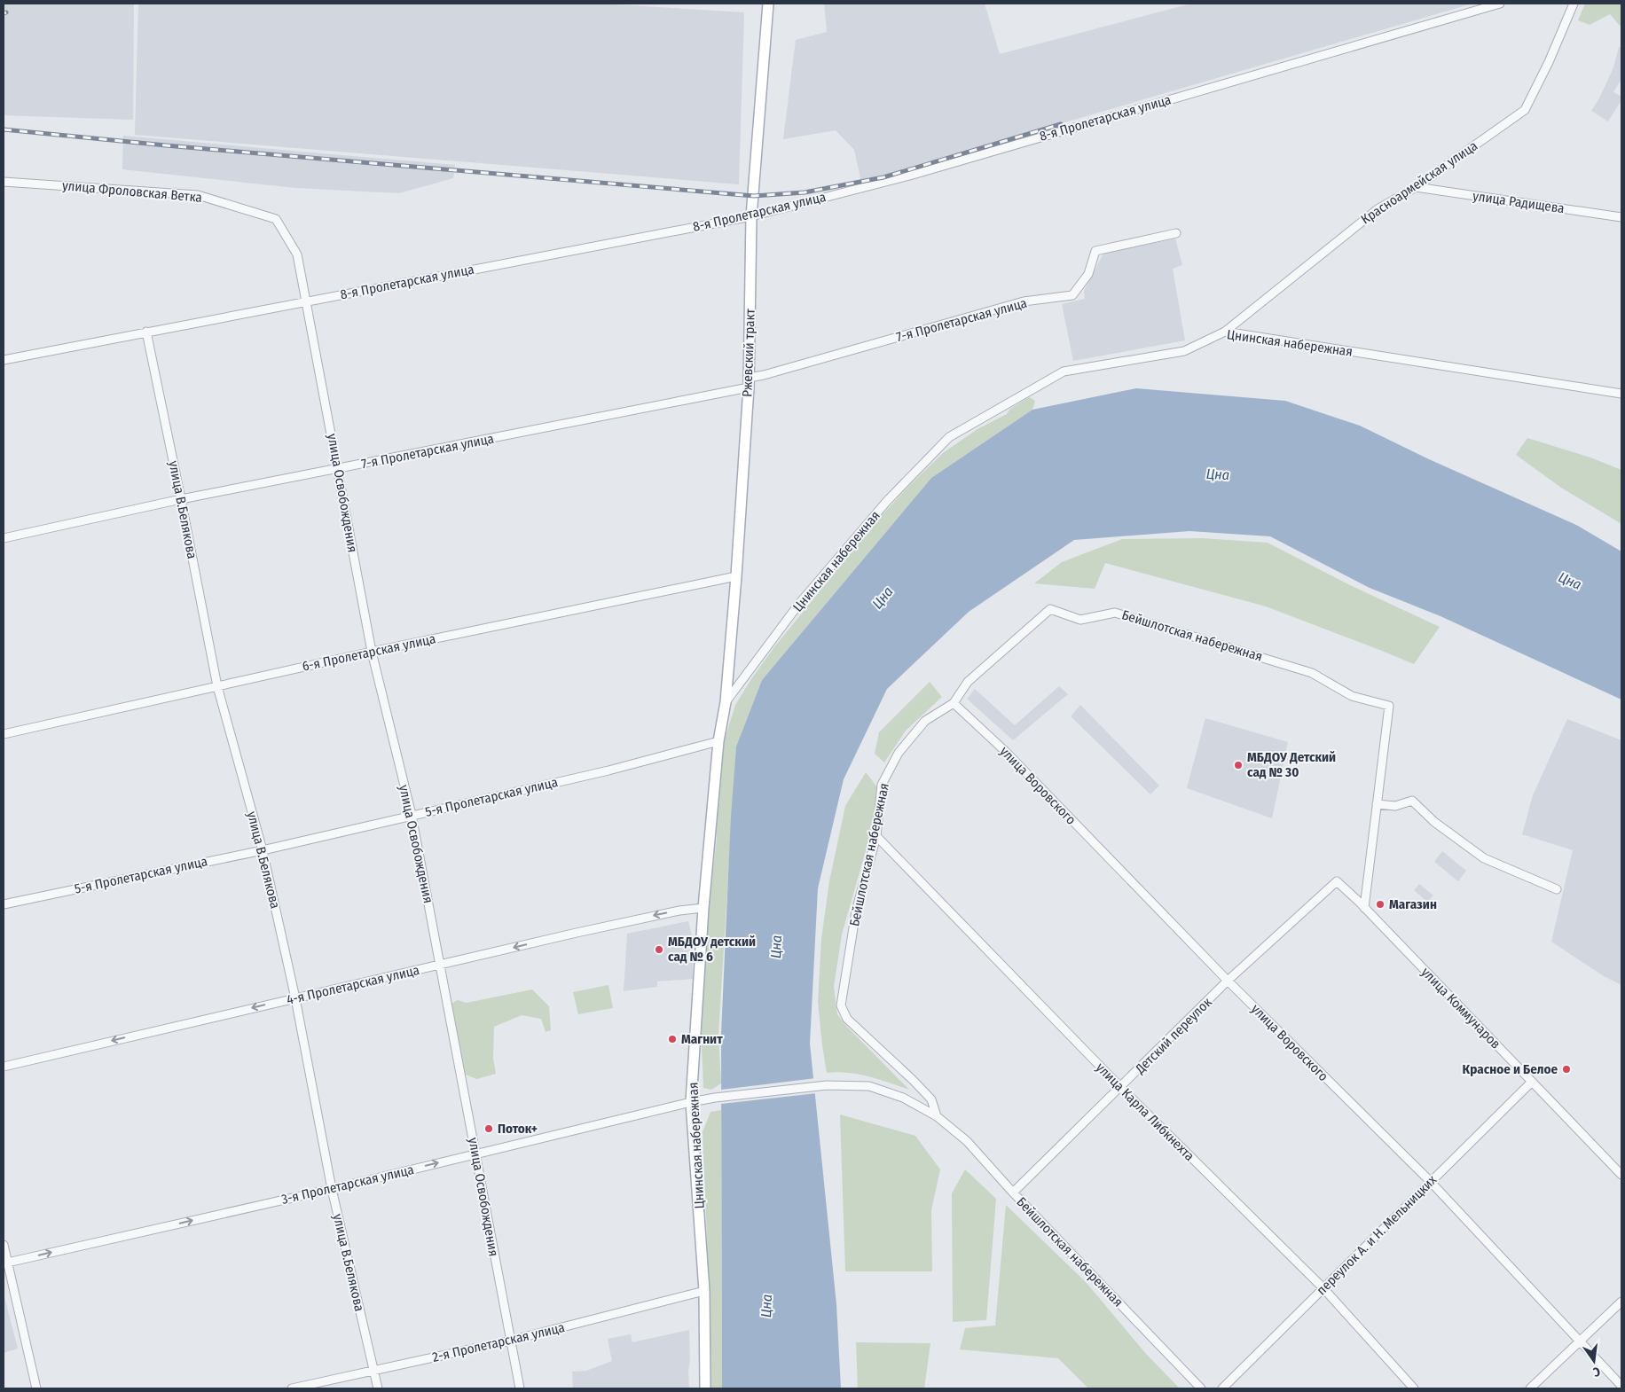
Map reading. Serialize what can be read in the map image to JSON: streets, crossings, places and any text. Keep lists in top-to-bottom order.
{
  "streets": {
    "main road": ["Цнинская набережная", "Ржевский тракт"],
    "street": [
      "8-я Пролетарская улица",
      "Красноармейская улица",
      "улица Фроловская Ветка",
      "улица Радищева",
      "7-я Пролетарская улица",
      "улица Освобождения",
      "улица В.Белякова",
      "Бейшлотская набережная",
      "6-я Пролетарская улица",
      "улица Воровского",
      "5-я Пролетарская улица",
      "4-я Пролетарская улица",
      "улица Коммунаров",
      "Детский переулок",
      "улица Карла Либкнехта",
      "3-я Пролетарская улица",
      "переулок А. и Н. Мельницких",
      "2-я Пролетарская улица"
    ]
  },
  "crossings": [
    ["8-я Пролетарская улица", "улица Фроловская Ветка"],
    ["8-я Пролетарская улица", "Ржевский тракт"],
    ["8-я Пролетарская улица", "улица Освобождения"],
    ["8-я Пролетарская улица", "улица В.Белякова"],
    ["Красноармейская улица", "улица Радищева"],
    ["Красноармейская улица", "Цнинская набережная"],
    ["улица Фроловская Ветка", "улица Освобождения"],
    ["7-я Пролетарская улица", "Ржевский тракт"],
    ["7-я Пролетарская улица", "улица Освобождения"],
    ["7-я Пролетарская улица", "улица В.Белякова"],
    ["Цнинская набережная", "Ржевский тракт"],
    ["Цнинская набережная", "5-я Пролетарская улица"],
    ["Цнинская набережная", "4-я Пролетарская улица"],
    ["Цнинская набережная", "3-я Пролетарская улица"],
    ["Цнинская набережная", "2-я Пролетарская улица"],
    ["Ржевский тракт", "6-я Пролетарская улица"],
    ["улица Освобождения", "6-я Пролетарская улица"],
    ["улица Освобождения", "5-я Пролетарская улица"],
    ["улица Освобождения", "4-я Пролетарская улица"],
    ["улица Освобождения", "3-я Пролетарская улица"],
    ["улица Освобождения", "2-я Пролетарская улица"],
    ["улица В.Белякова", "6-я Пролетарская улица"],
    ["улица В.Белякова", "5-я Пролетарская улица"],
    ["улица В.Белякова", "4-я Пролетарская улица"],
    ["улица В.Белякова", "3-я Пролетарская улица"],
    ["улица В.Белякова", "2-я Пролетарская улица"],
    ["Бейшлотская набережная", "улица Воровского"],
    ["Бейшлотская набережная", "Детский переулок"],
    ["Бейшлотская набережная", "улица Карла Либкнехта"],
    ["Бейшлотская набережная", "3-я Пролетарская улица"],
    ["улица Воровского", "Детский переулок"],
    ["улица Воровского", "переулок А. и Н. Мельницких"],
    ["улица Коммунаров", "Детский переулок"],
    ["улица Коммунаров", "переулок А. и Н. Мельницких"],
    ["Детский переулок", "улица Карла Либкнехта"],
    ["улица Карла Либкнехта", "переулок А. и Н. Мельницких"]
  ],
  "one_way": ["4-я Пролетарская улица", "3-я Пролетарская улица"],
  "water": ["Цна"],
  "places": [
    "МБДОУ Детский сад № 30",
    "Магазин",
    "МБДОУ детский сад № 6",
    "Магнит",
    "Красное и Белое",
    "Поток+"
  ],
  "north": "bottom"
}
